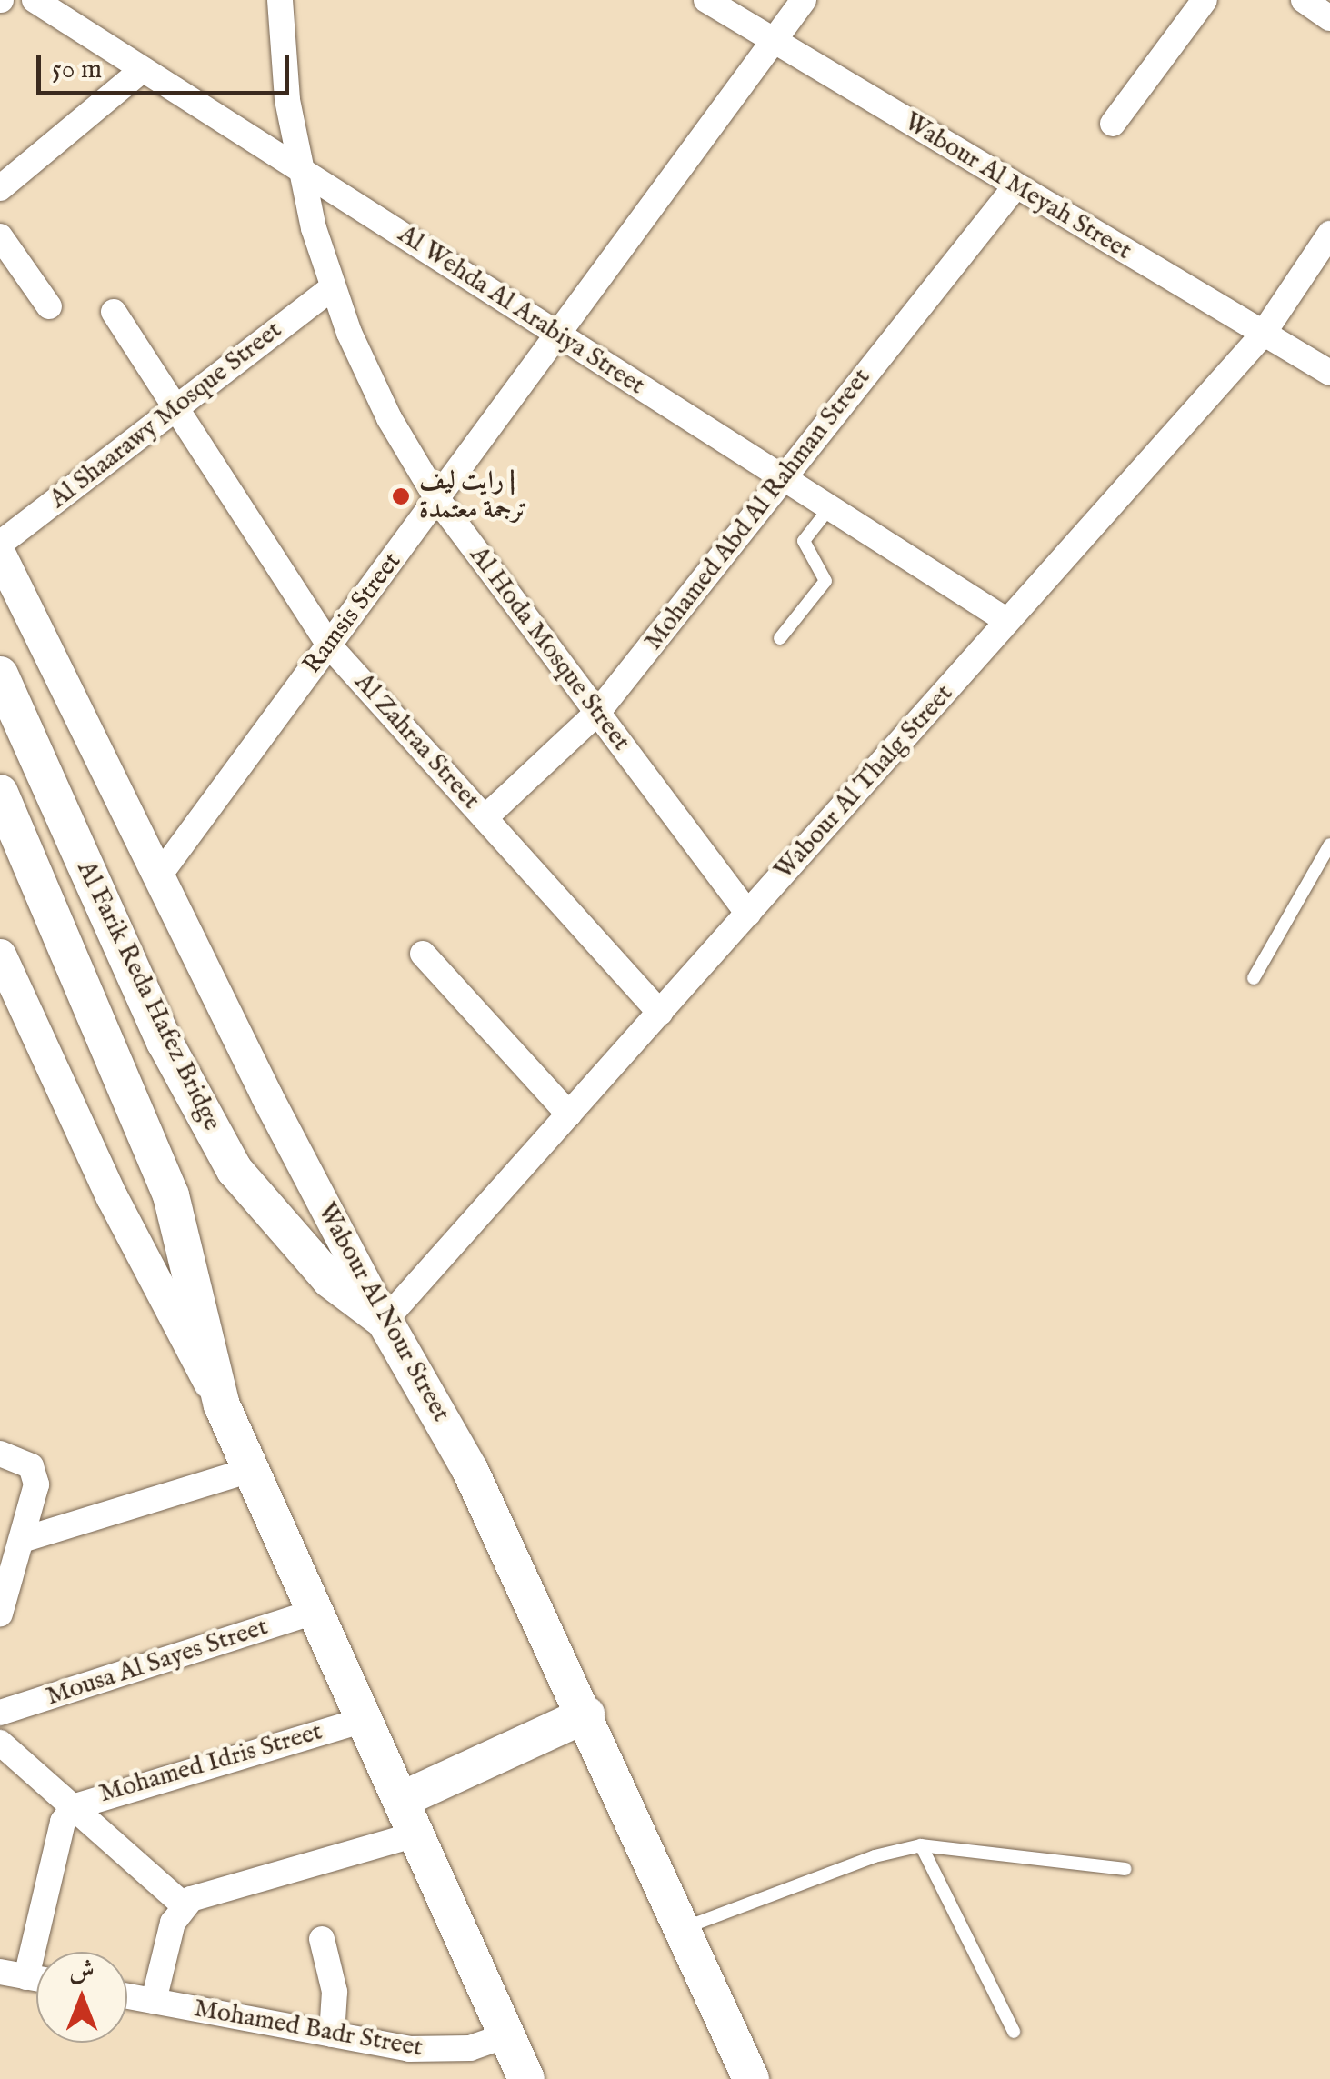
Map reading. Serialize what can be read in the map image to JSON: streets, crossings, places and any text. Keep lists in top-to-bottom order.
{
  "streets": {
    "main road": ["Al Farik Reda Hafez Bridge", "Wabour Al Nour Street"],
    "street": [
      "Wabour Al Meyah Street",
      "Al Wehda Al Arabiya Street",
      "Al Shaarawy Mosque Street",
      "Mohamed Abd Al Rahman Street",
      "Ramsis Street",
      "Al Hoda Mosque Street",
      "Al Zahraa Street",
      "Wabour Al Thalg Street",
      "Mousa Al Sayes Street",
      "Mohamed Idris Street",
      "Mohamed Badr Street"
    ]
  },
  "crossings": [
    ["Wabour Al Meyah Street", "Mohamed Abd Al Rahman Street"],
    ["Wabour Al Meyah Street", "Ramsis Street"],
    ["Wabour Al Meyah Street", "Wabour Al Thalg Street"],
    ["Al Wehda Al Arabiya Street", "Mohamed Abd Al Rahman Street"],
    ["Al Wehda Al Arabiya Street", "Ramsis Street"],
    ["Al Wehda Al Arabiya Street", "Al Hoda Mosque Street"],
    ["Al Wehda Al Arabiya Street", "Wabour Al Thalg Street"],
    ["Al Shaarawy Mosque Street", "Al Hoda Mosque Street"],
    ["Al Shaarawy Mosque Street", "Al Zahraa Street"],
    ["Mohamed Abd Al Rahman Street", "Al Hoda Mosque Street"],
    ["Mohamed Abd Al Rahman Street", "Al Zahraa Street"],
    ["Ramsis Street", "Al Hoda Mosque Street"],
    ["Ramsis Street", "Al Zahraa Street"],
    ["Ramsis Street", "Wabour Al Nour Street"],
    ["Al Hoda Mosque Street", "Wabour Al Thalg Street"],
    ["Al Zahraa Street", "Wabour Al Thalg Street"],
    ["Wabour Al Thalg Street", "Al Farik Reda Hafez Bridge"],
    ["Wabour Al Thalg Street", "Wabour Al Nour Street"],
    ["Al Farik Reda Hafez Bridge", "Wabour Al Nour Street"]
  ],
  "places": ["رايت ليف | ترجمة معتمدة"],
  "scale_bar": "50 m",
  "north": "top"
}
